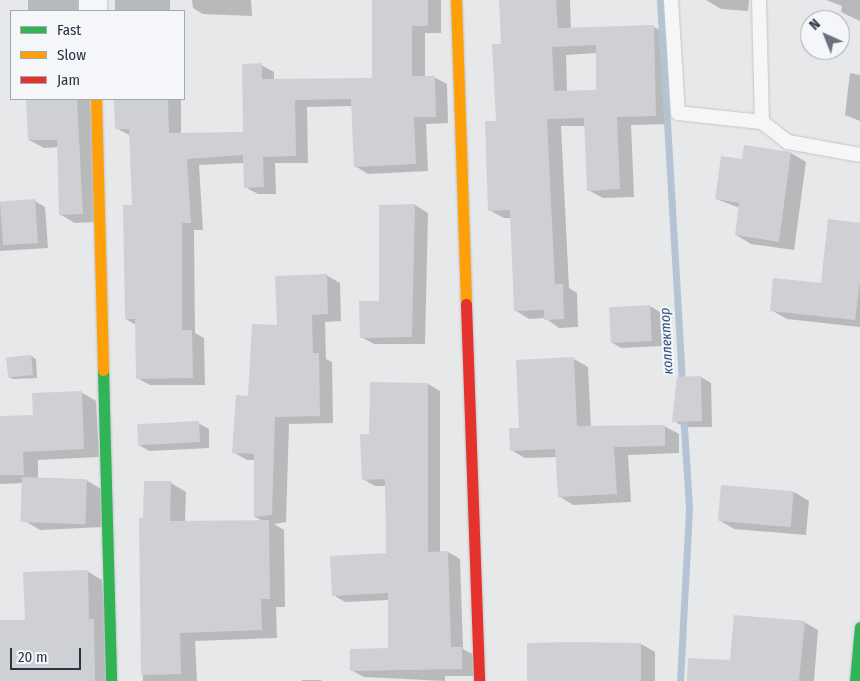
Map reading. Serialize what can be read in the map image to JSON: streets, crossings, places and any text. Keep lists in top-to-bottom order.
{
  "water": ["коллектор"],
  "legend": ["Fast", "Slow", "Jam"],
  "scale_bar": "20 m",
  "north": "top left"
}
